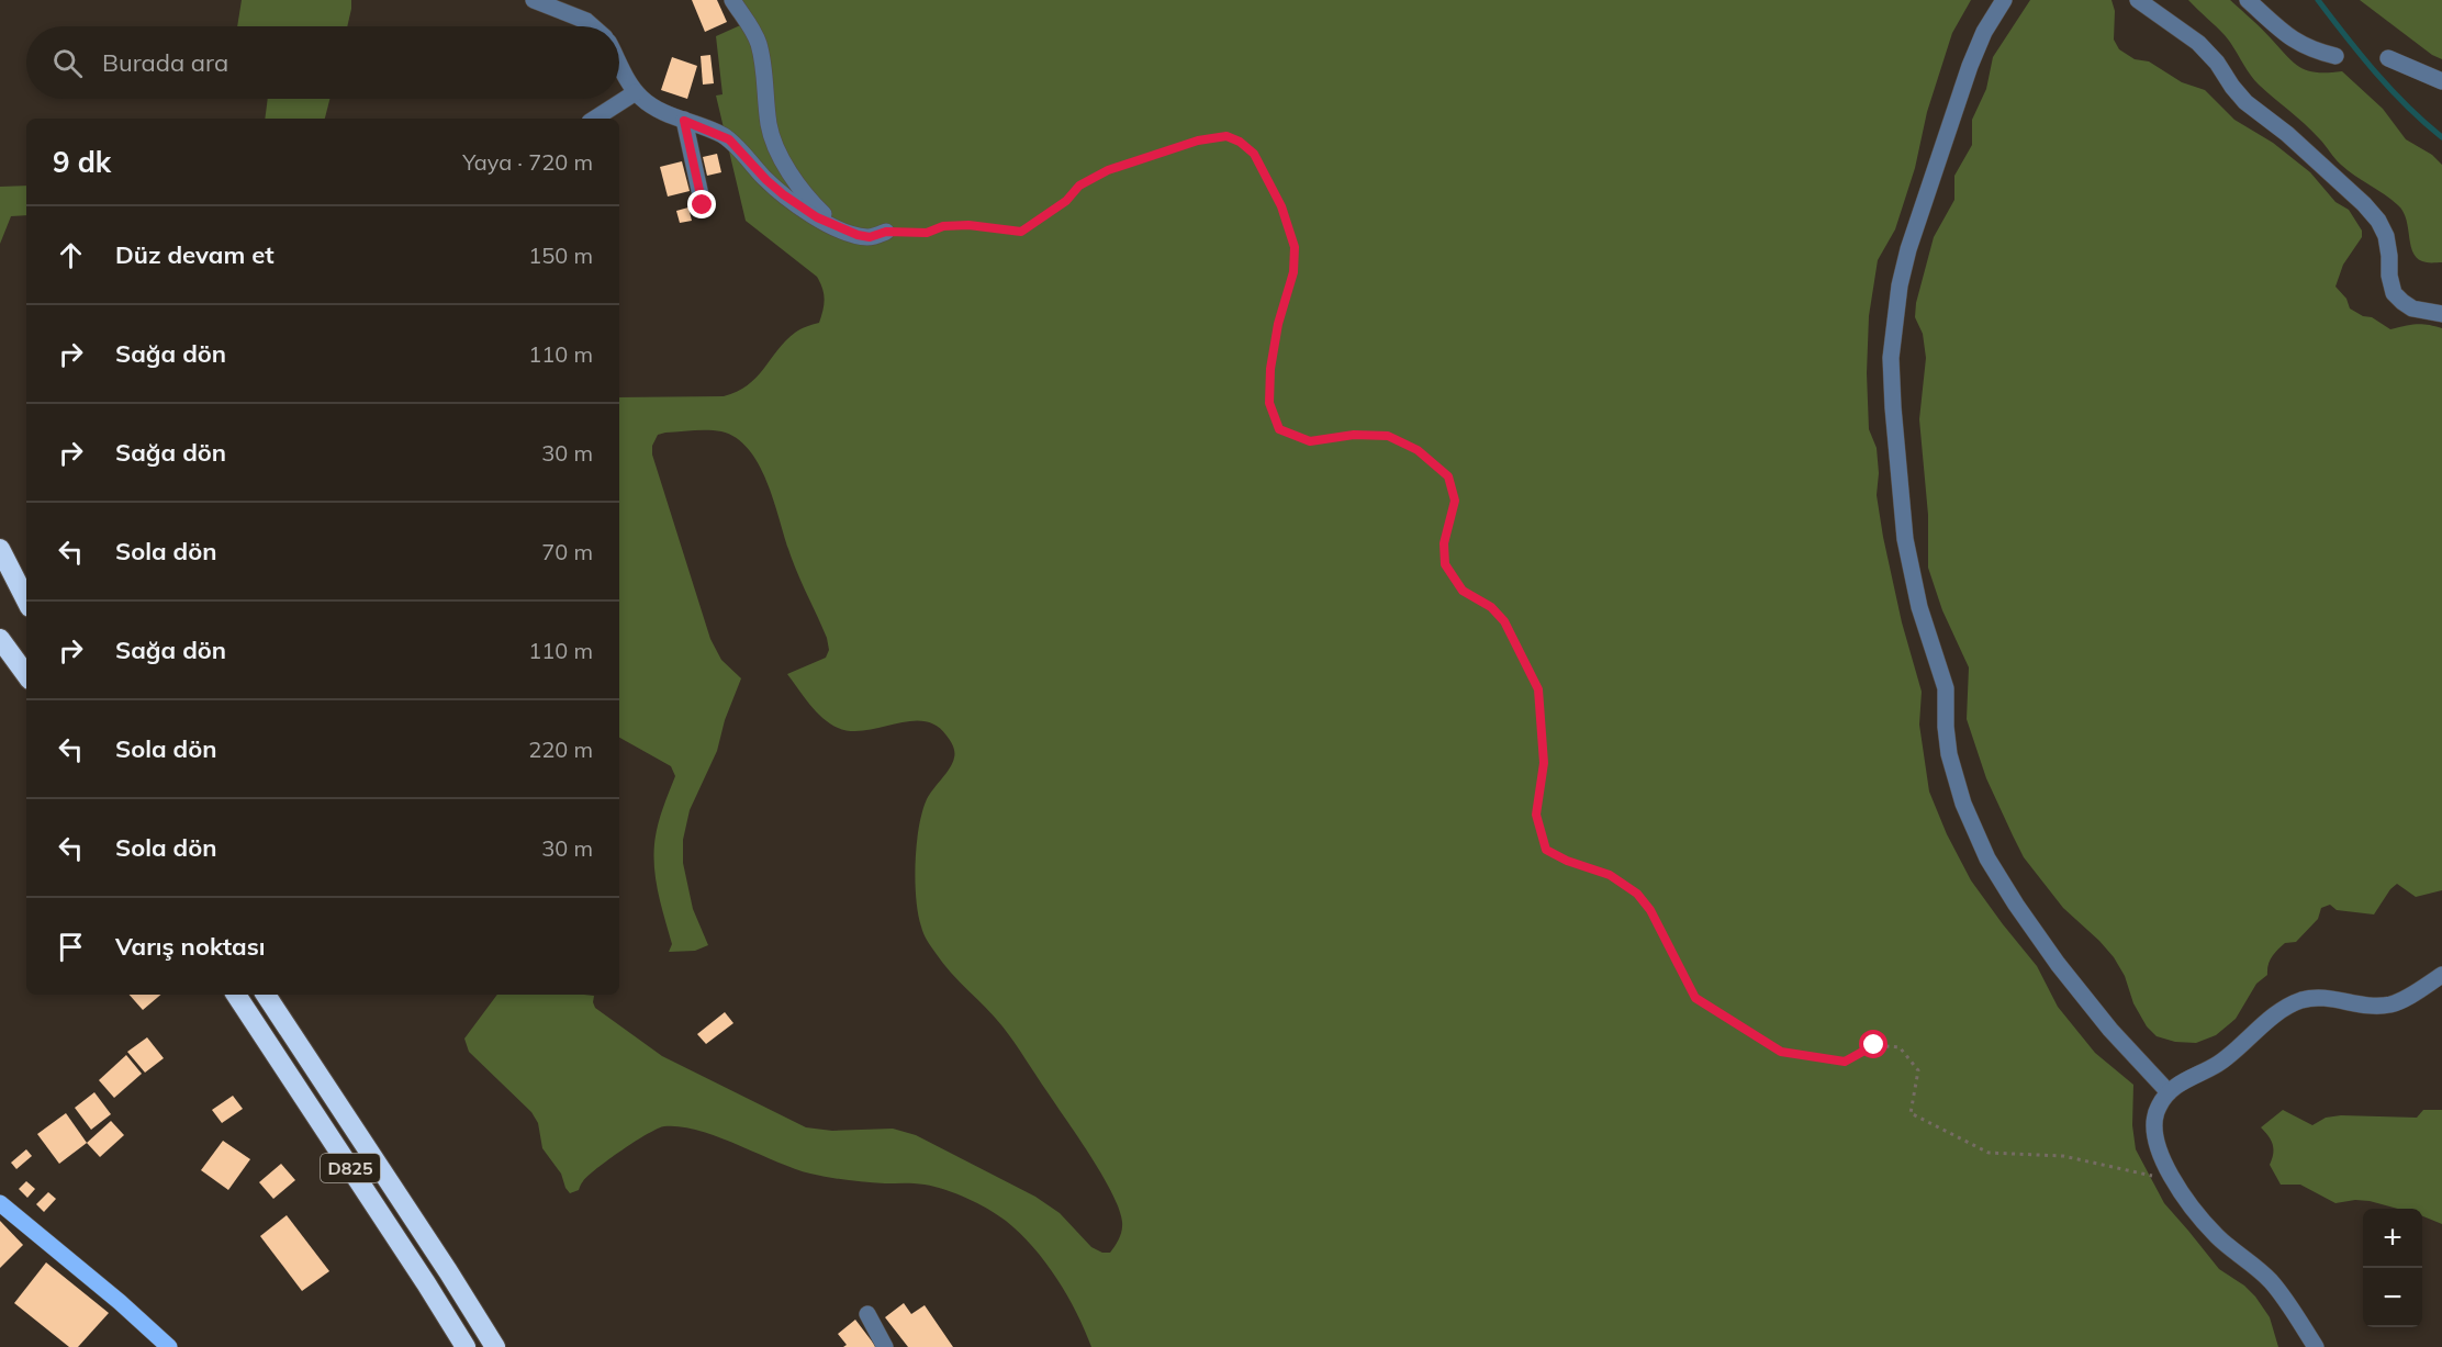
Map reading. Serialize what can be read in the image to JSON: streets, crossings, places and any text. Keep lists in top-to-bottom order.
{
  "streets": {
    "highway": ["D825"]
  },
  "page": {
    "search": "Burada ara",
    "heading": ["9 dk", "Yaya · 720 m"],
    "list": [
      ["Düz devam et", "150 m"],
      ["Sağa dön", "110 m"],
      ["Sağa dön", "30 m"],
      ["Sola dön", "70 m"],
      ["Sağa dön", "110 m"],
      ["Sola dön", "220 m"],
      ["Sola dön", "30 m"],
      "Varış noktası"
    ],
    "map_buttons": ["+", "−"]
  }
}
